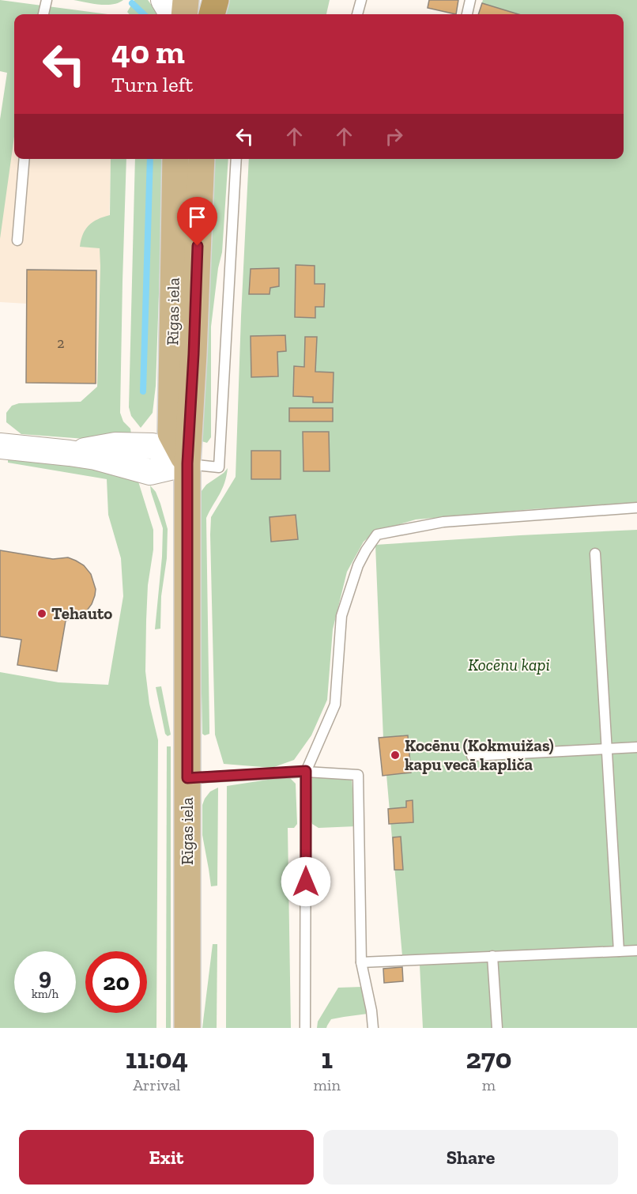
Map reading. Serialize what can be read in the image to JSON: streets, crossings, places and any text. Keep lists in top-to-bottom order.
{
  "streets": {
    "main road": ["Rīgas iela"]
  },
  "parks": ["Kocēnu kapi"],
  "places": ["Tehauto", "Kocēnu (Kokmuižas) kapu vecā kapliča"],
  "house_numbers": ["2"],
  "page": {
    "turn": ["40 m", "Turn left"],
    "speed": "9 km/h",
    "limit": "20",
    "eta": [
      "11:04",
      "Arrival",
      "1",
      "min",
      "270",
      "m"
    ],
    "buttons": ["Exit", "Share"]
  }
}
